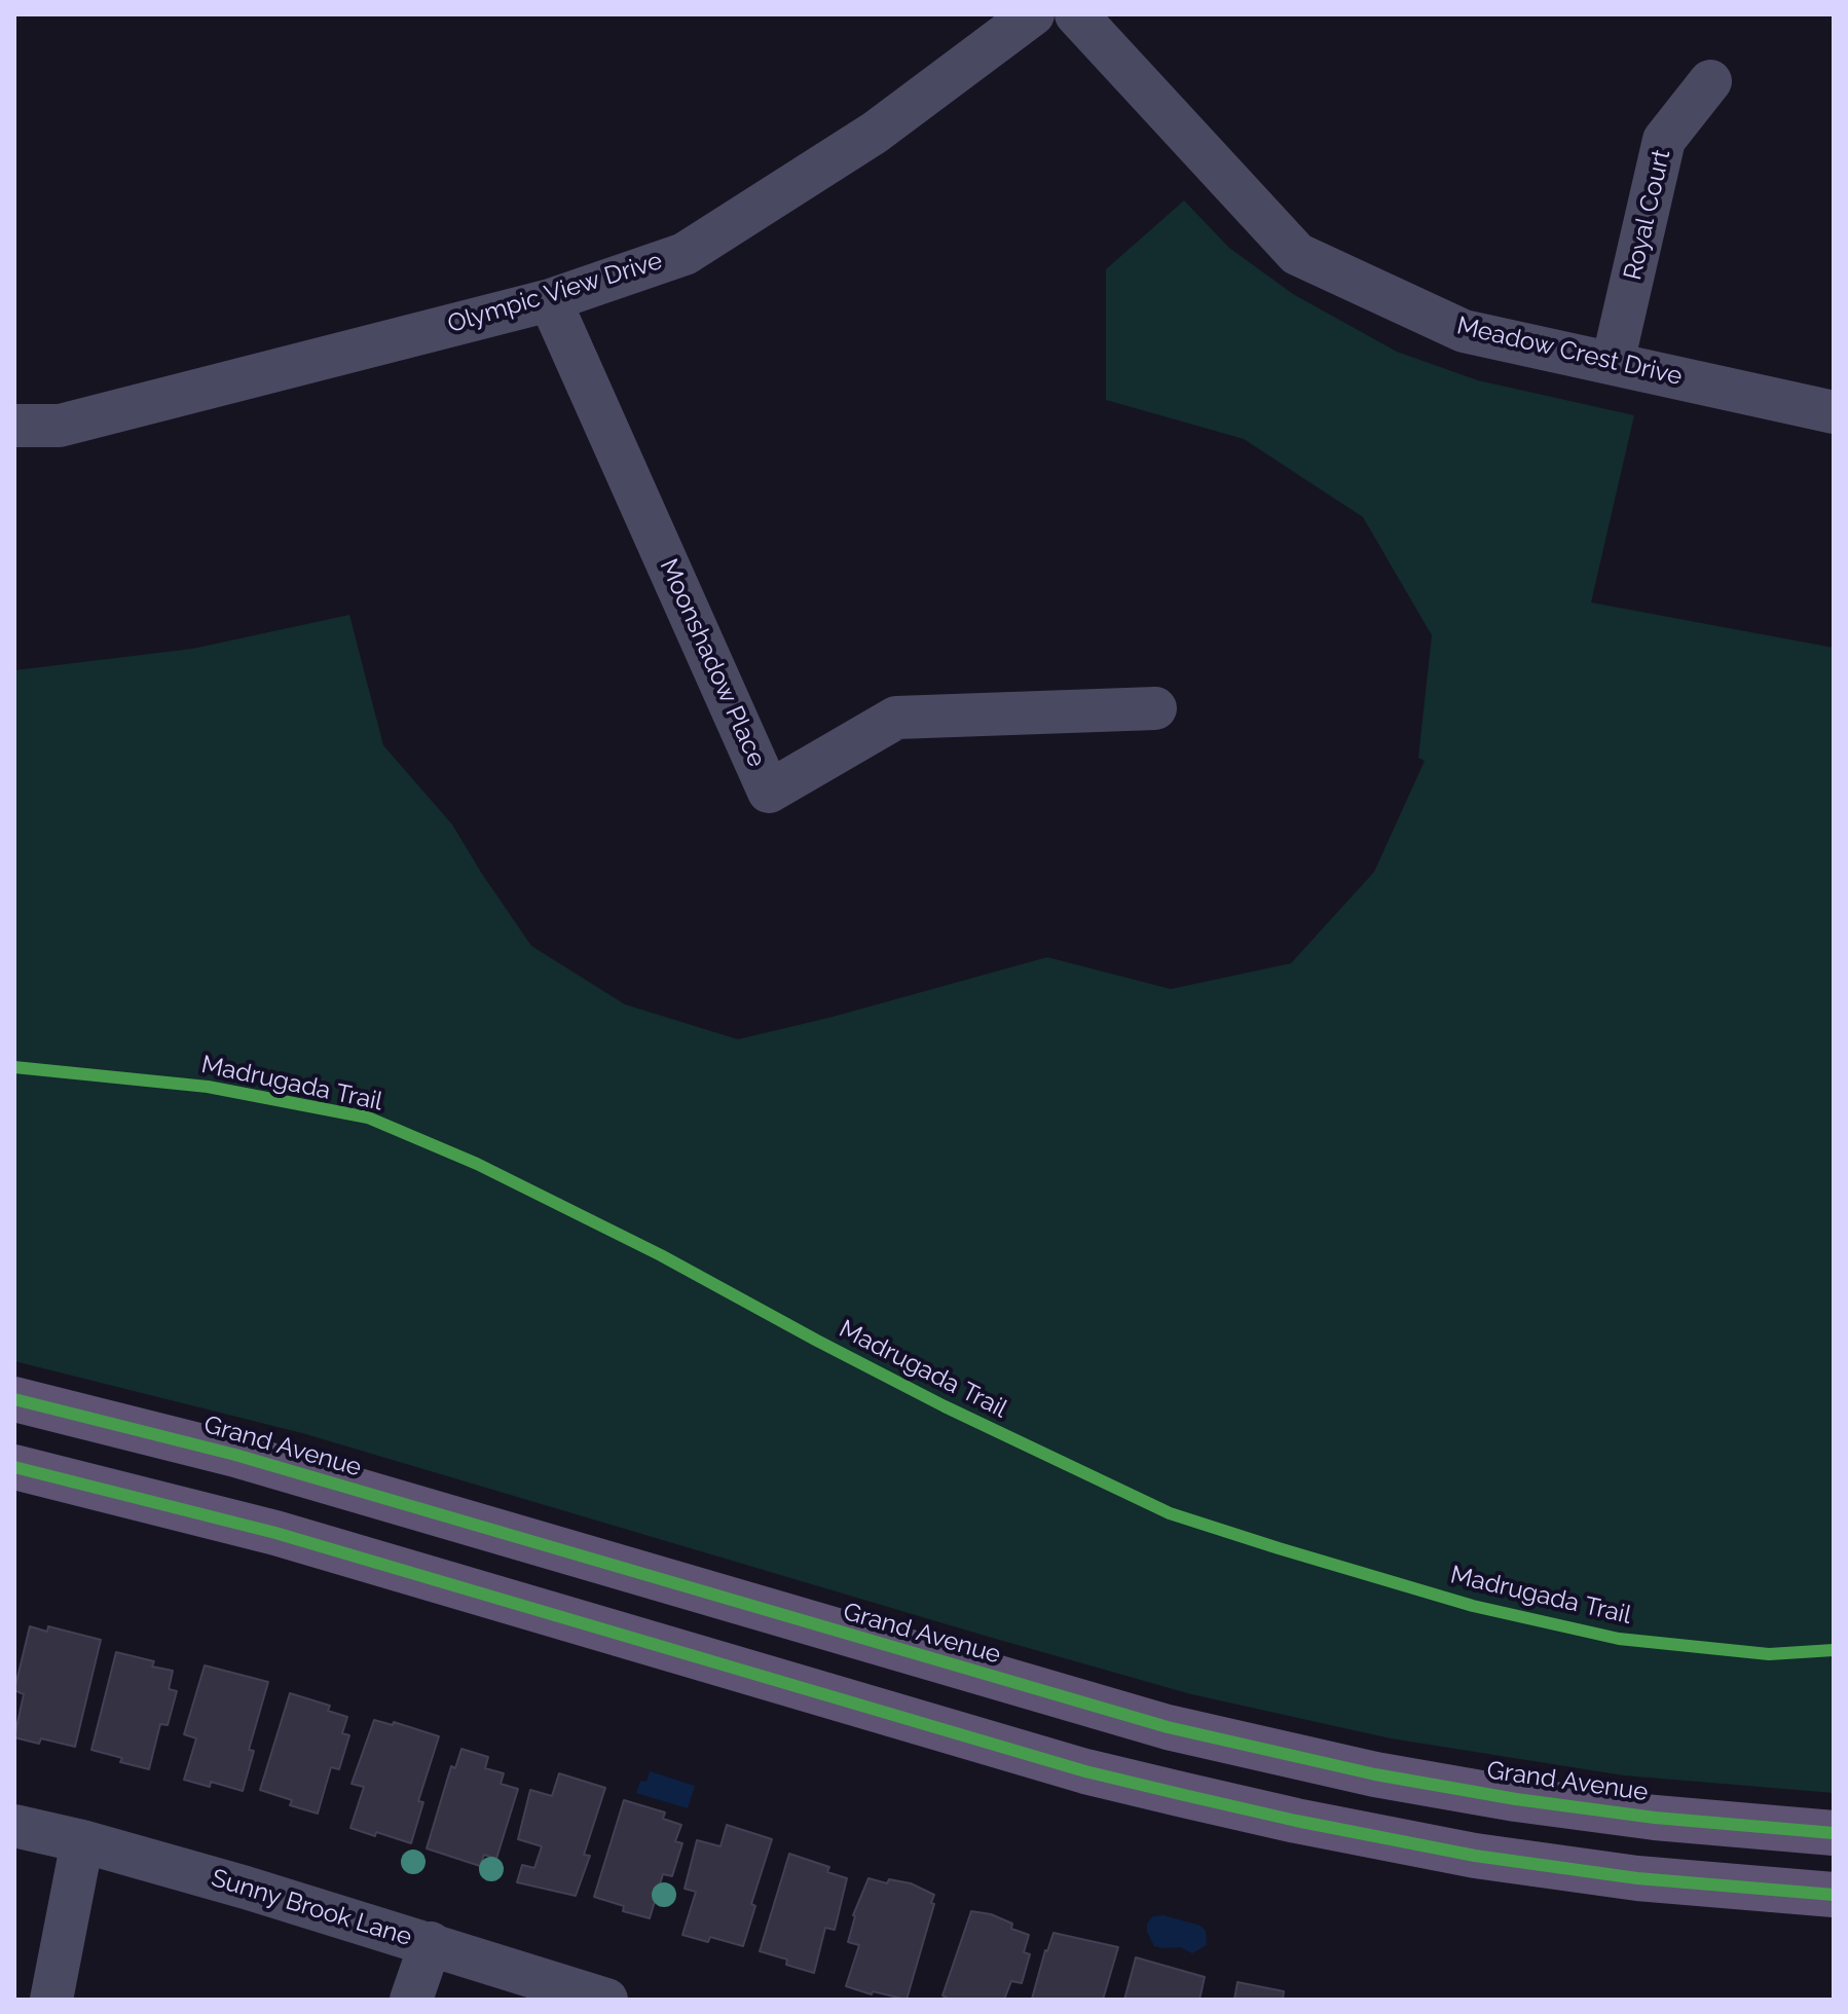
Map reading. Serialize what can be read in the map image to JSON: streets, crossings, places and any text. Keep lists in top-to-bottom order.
{
  "streets": {
    "main road": ["Grand Avenue"],
    "street": [
      "Royal Court",
      "Olympic View Drive",
      "Meadow Crest Drive",
      "Moonshadow Place",
      "Sunny Brook Lane"
    ],
    "cycle path": ["Madrugada Trail"]
  },
  "crossings": [
    ["Royal Court", "Meadow Crest Drive"],
    ["Olympic View Drive", "Moonshadow Place"]
  ]
}
